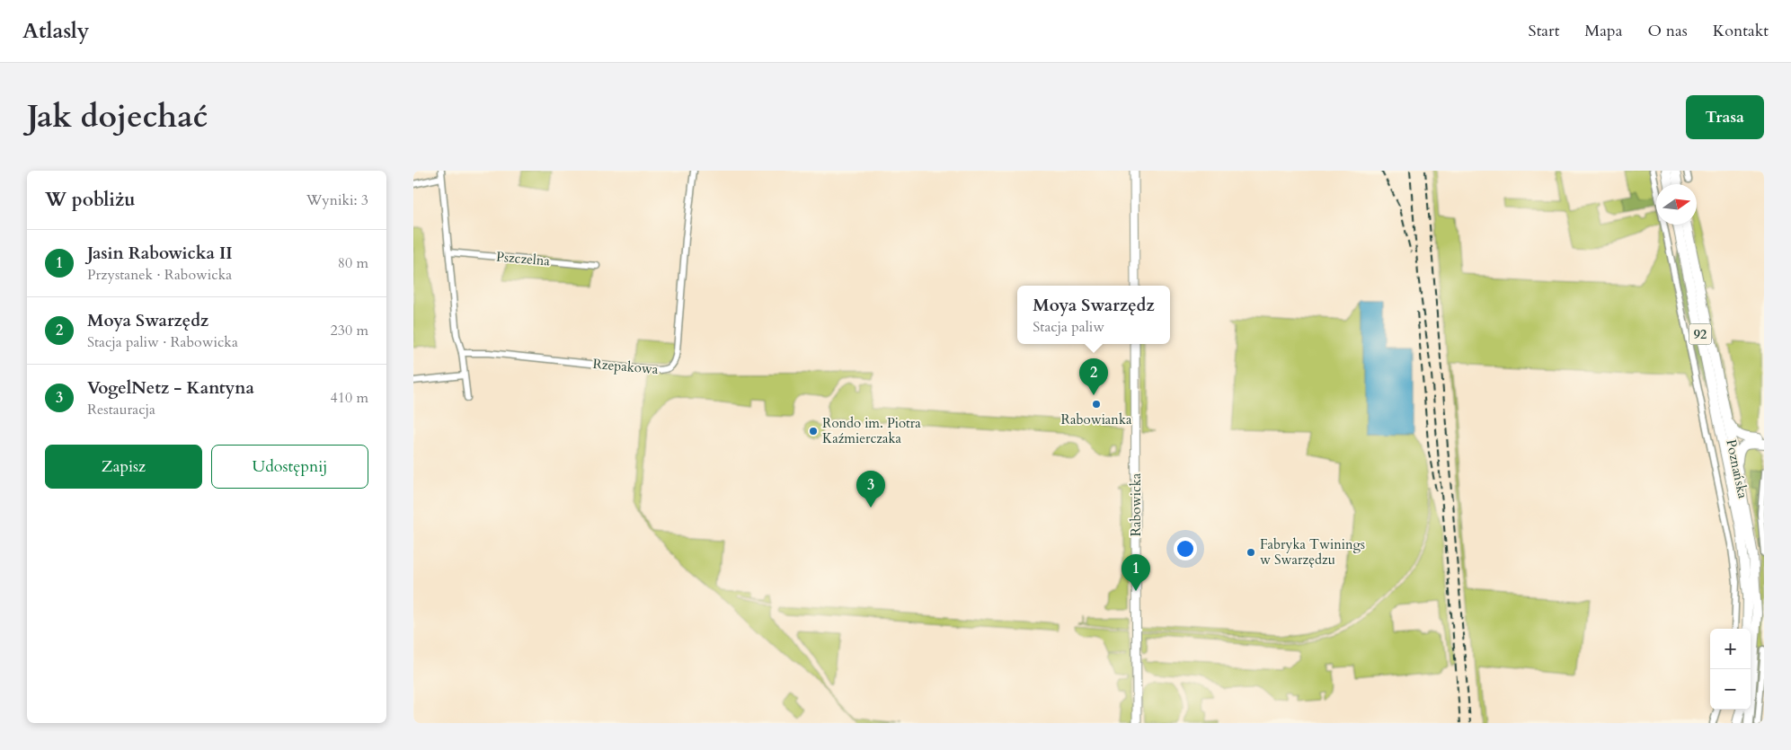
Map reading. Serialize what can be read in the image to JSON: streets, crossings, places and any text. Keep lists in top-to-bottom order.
{
  "streets": {
    "main road": ["92", "Poznańska"],
    "street": ["Pszczelna", "Rzepakowa", "Rabowicka"]
  },
  "places": ["Rabowianka", "Rondo im. Piotra Kaźmierczaka", "Fabryka Twinings w Swarzędzu"],
  "north": "right",
  "page": {
    "header": "Atlasly",
    "nav": [
      "Start",
      "Mapa",
      "O nas",
      "Kontakt"
    ],
    "title": "Jak dojechać",
    "buttons": [
      "Trasa",
      ["Zapisz", "Udostępnij"]
    ],
    "heading": ["W pobliżu", "Wyniki: 3"],
    "list": [
      {
        "mark": "1",
        "name": "Jasin Rabowicka II",
        "note": "Przystanek · Rabowicka",
        "value": "80 m"
      },
      {
        "mark": "2",
        "name": "Moya Swarzędz",
        "note": "Stacja paliw · Rabowicka",
        "value": "230 m"
      },
      {
        "mark": "3",
        "name": "VogelNetz - Kantyna",
        "note": "Restauracja",
        "value": "410 m"
      }
    ],
    "popup": ["Moya Swarzędz", "Stacja paliw"],
    "pins": ["2", "3", "1"],
    "map_buttons": ["+", "−"]
  }
}
